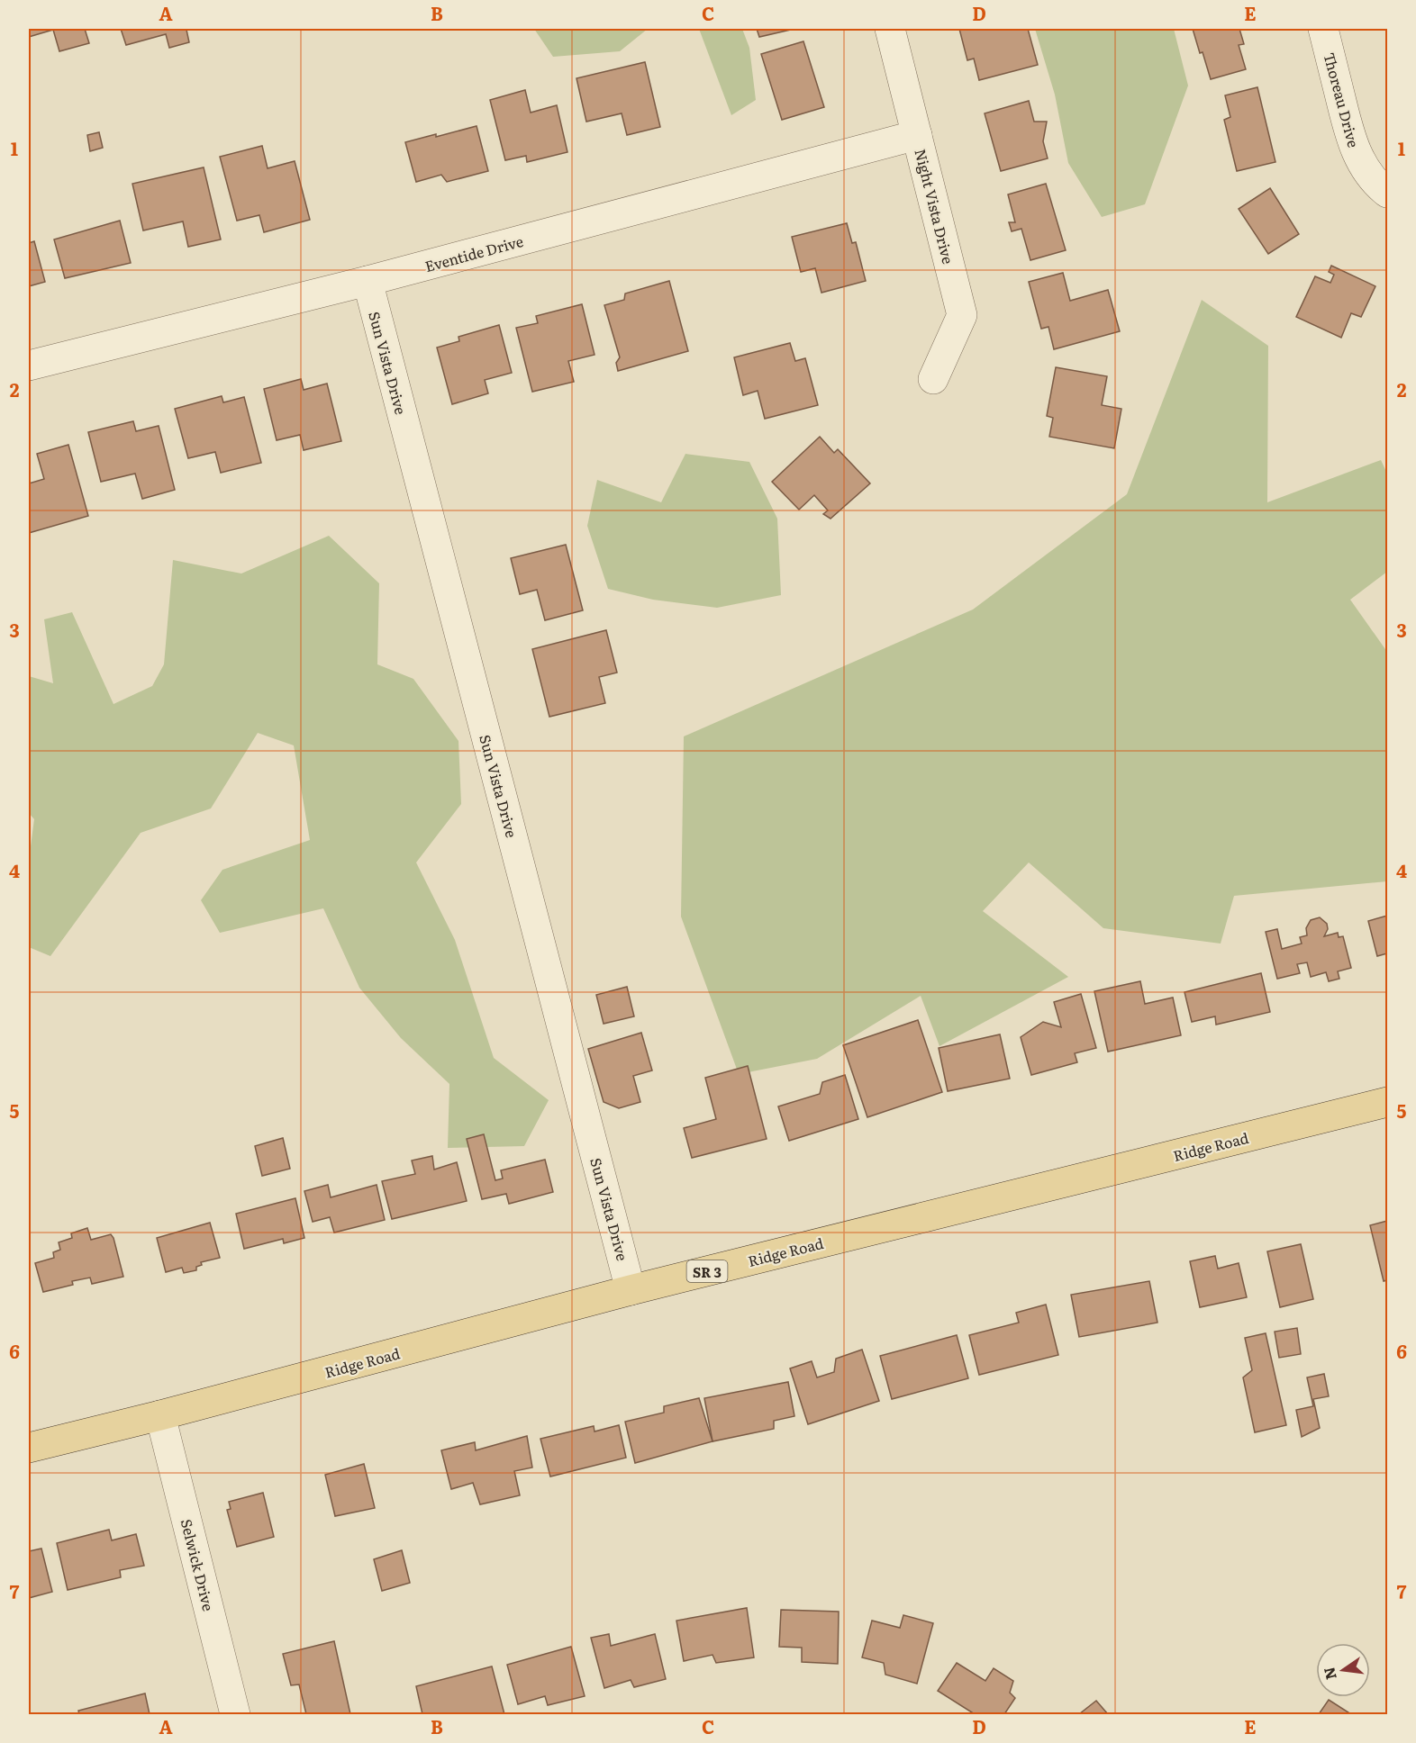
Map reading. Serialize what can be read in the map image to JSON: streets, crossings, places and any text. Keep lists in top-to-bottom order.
{
  "streets": {
    "main road": ["Ridge Road", "SR 3"],
    "street": [
      "Thoreau Drive",
      "Night Vista Drive",
      "Eventide Drive",
      "Sun Vista Drive",
      "Selwick Drive"
    ]
  },
  "crossings": [
    ["Night Vista Drive", "Eventide Drive"],
    ["Eventide Drive", "Sun Vista Drive"],
    ["Sun Vista Drive", "Ridge Road"],
    ["Ridge Road", "Selwick Drive"]
  ],
  "north": "left",
  "grid": {
    "columns": [
      "A",
      "B",
      "C",
      "D",
      "E"
    ],
    "rows": [
      "1",
      "2",
      "3",
      "4",
      "5",
      "6",
      "7"
    ]
  }
}
